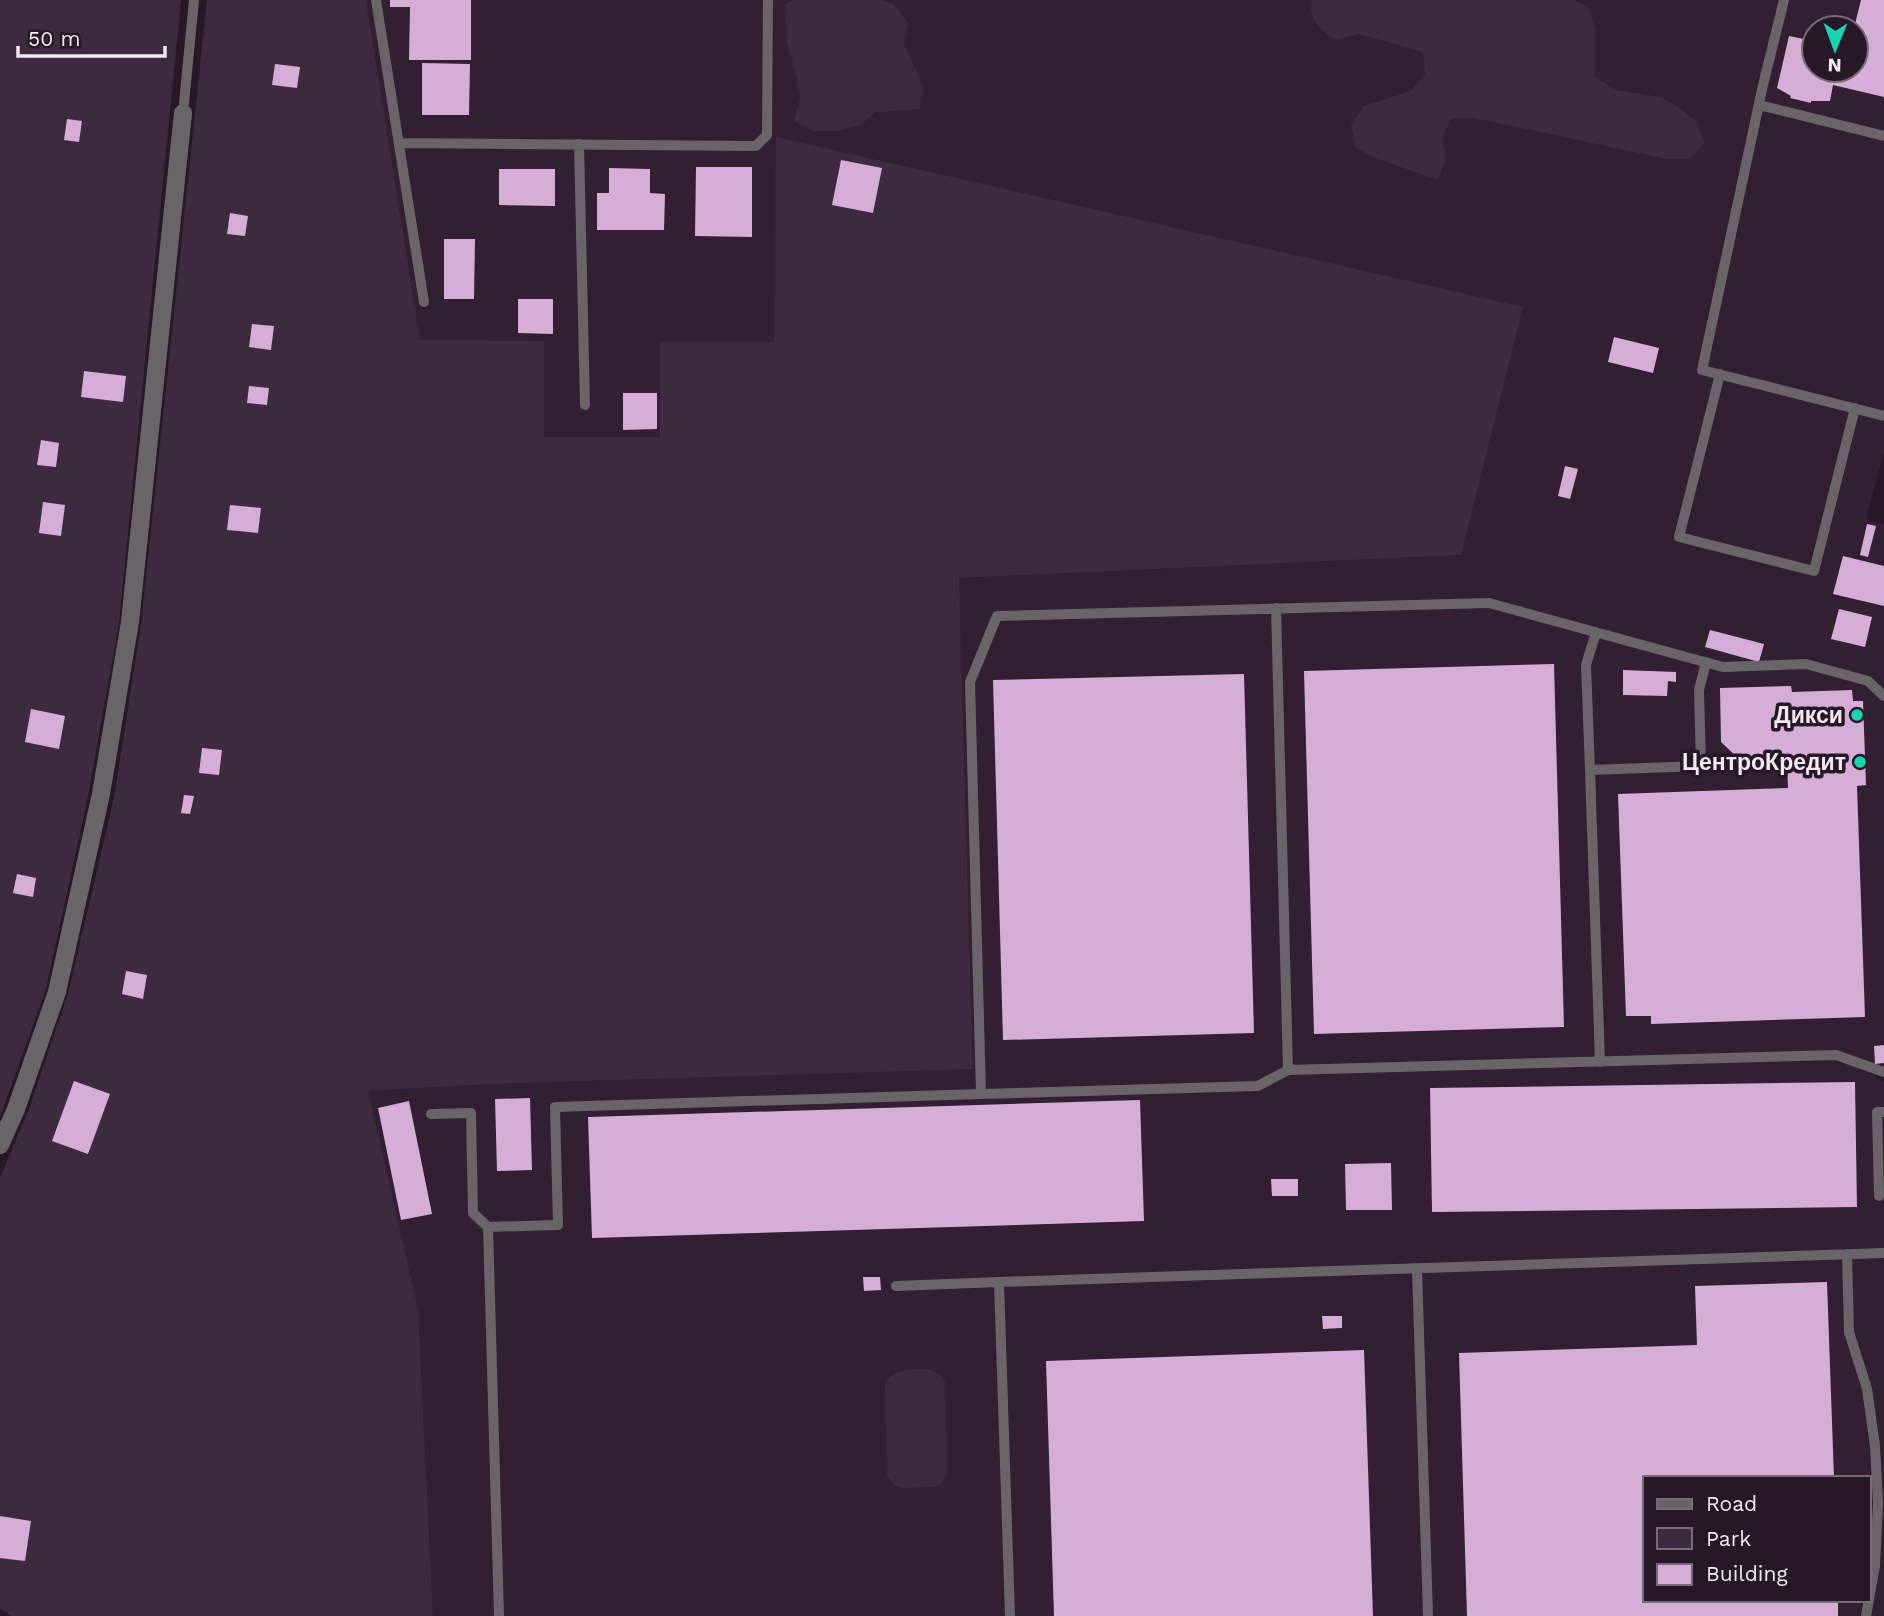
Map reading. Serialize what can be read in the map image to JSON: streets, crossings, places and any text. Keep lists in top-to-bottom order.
{
  "places": ["Дикси", "ЦентроКредит"],
  "legend": ["Road", "Park", "Building"],
  "scale_bar": "50 m",
  "north": "bottom"
}
